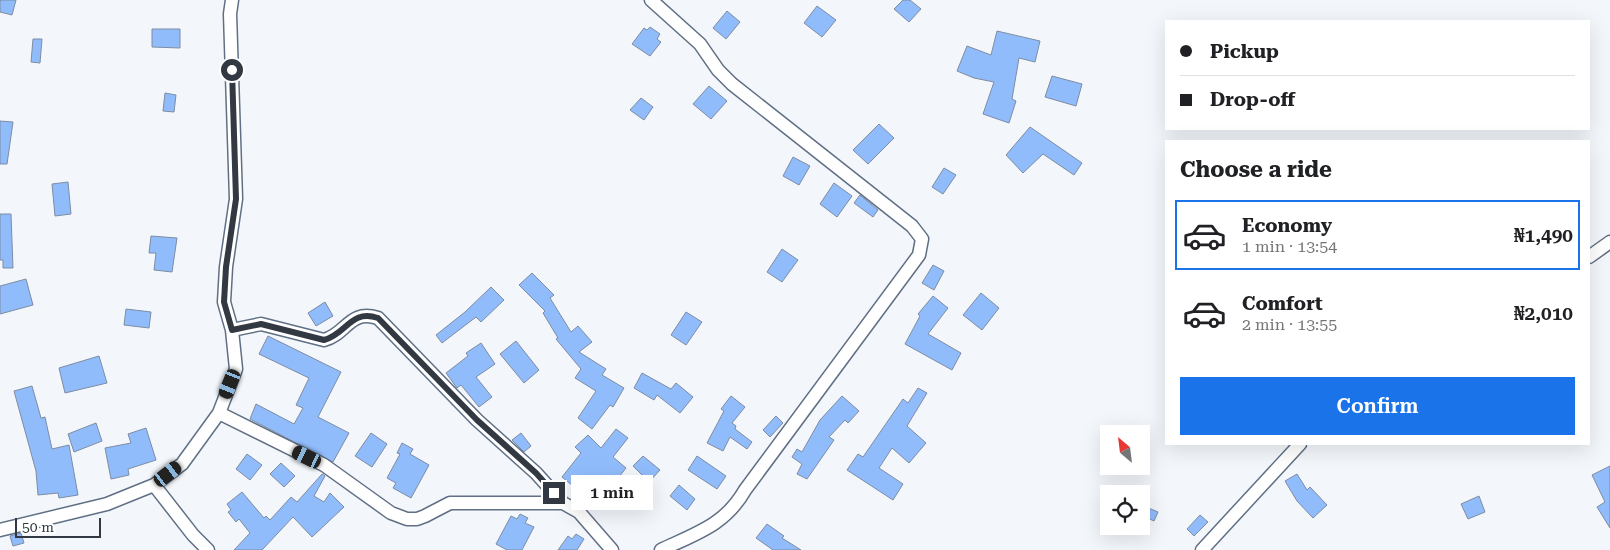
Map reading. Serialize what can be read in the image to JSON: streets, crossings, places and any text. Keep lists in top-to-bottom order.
{
  "scale_bar": "50 m",
  "north": "top left",
  "page": {
    "banner": ["Pickup", "Drop-off"],
    "heading": "Choose a ride",
    "list": [
      {
        "name": "Economy",
        "note": "1 min · 13:54",
        "value": "₦1,490"
      },
      {
        "name": "Comfort",
        "note": "2 min · 13:55",
        "value": "₦2,010"
      }
    ],
    "buttons": "Confirm",
    "bubble": "1 min",
    "scale": "50 m"
  }
}
